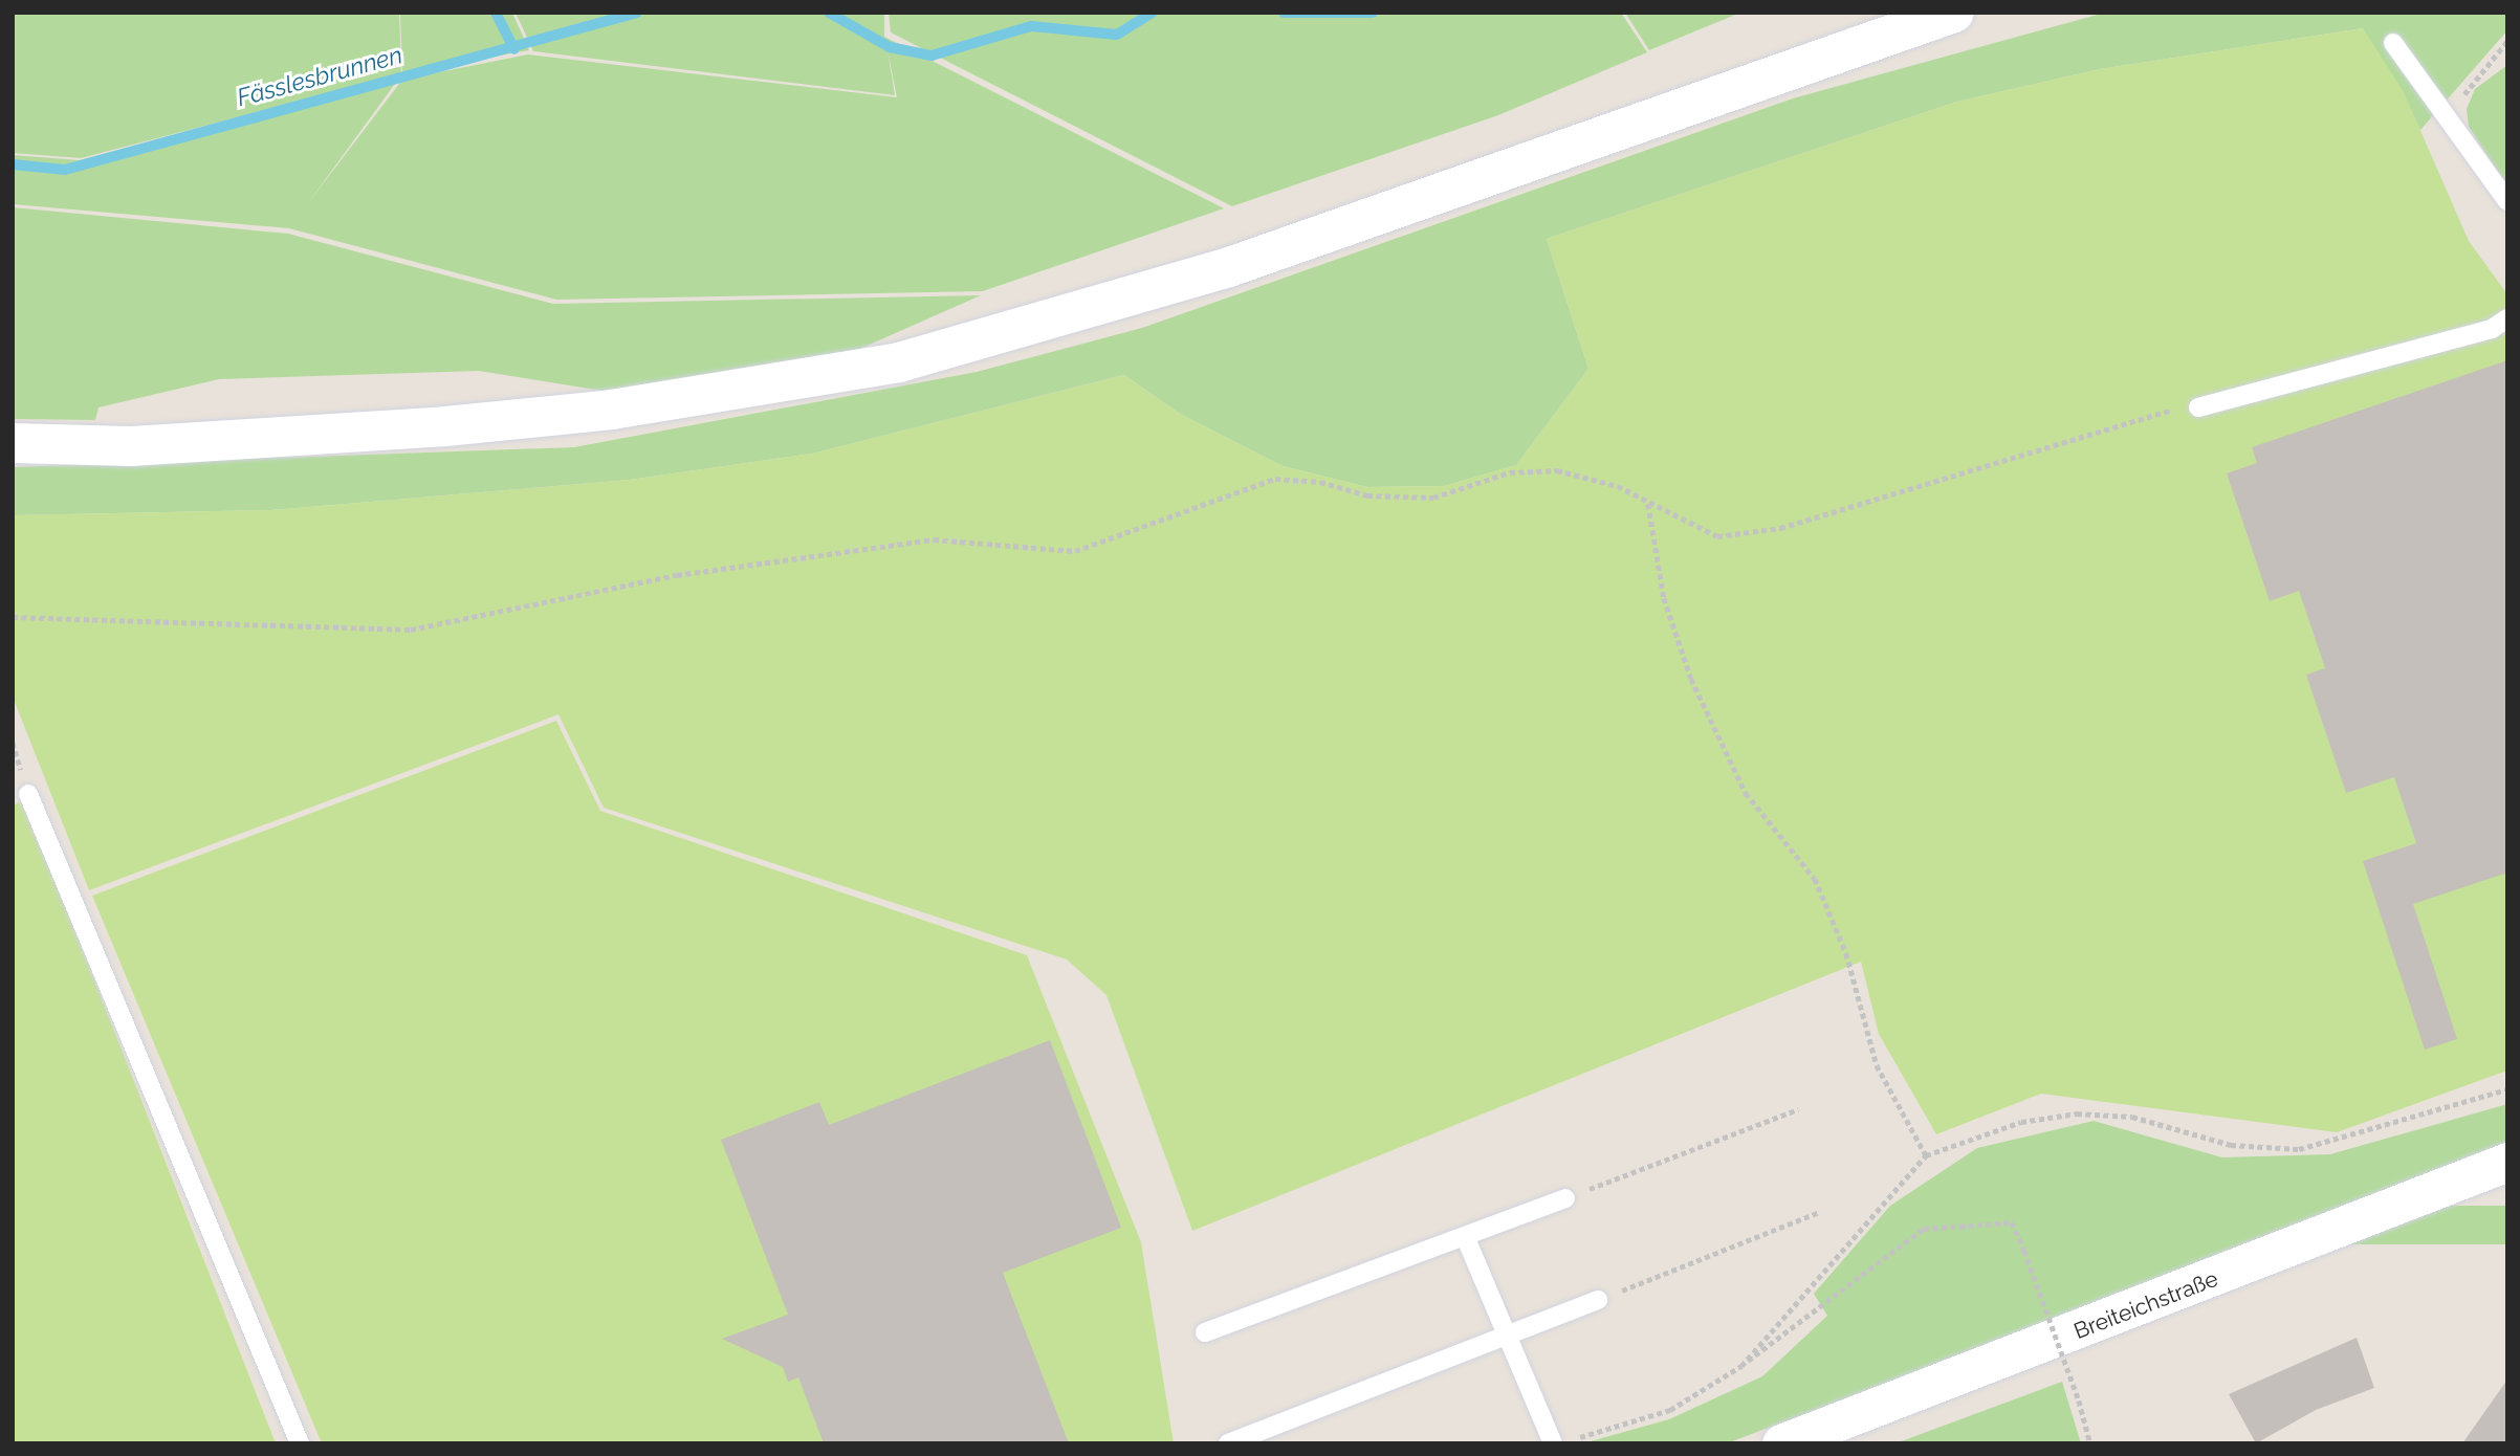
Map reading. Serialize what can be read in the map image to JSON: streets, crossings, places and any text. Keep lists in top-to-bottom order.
{
  "streets": {
    "street": ["Breiteichstraße"]
  },
  "water": ["Fässlesbrunnen"]
}
